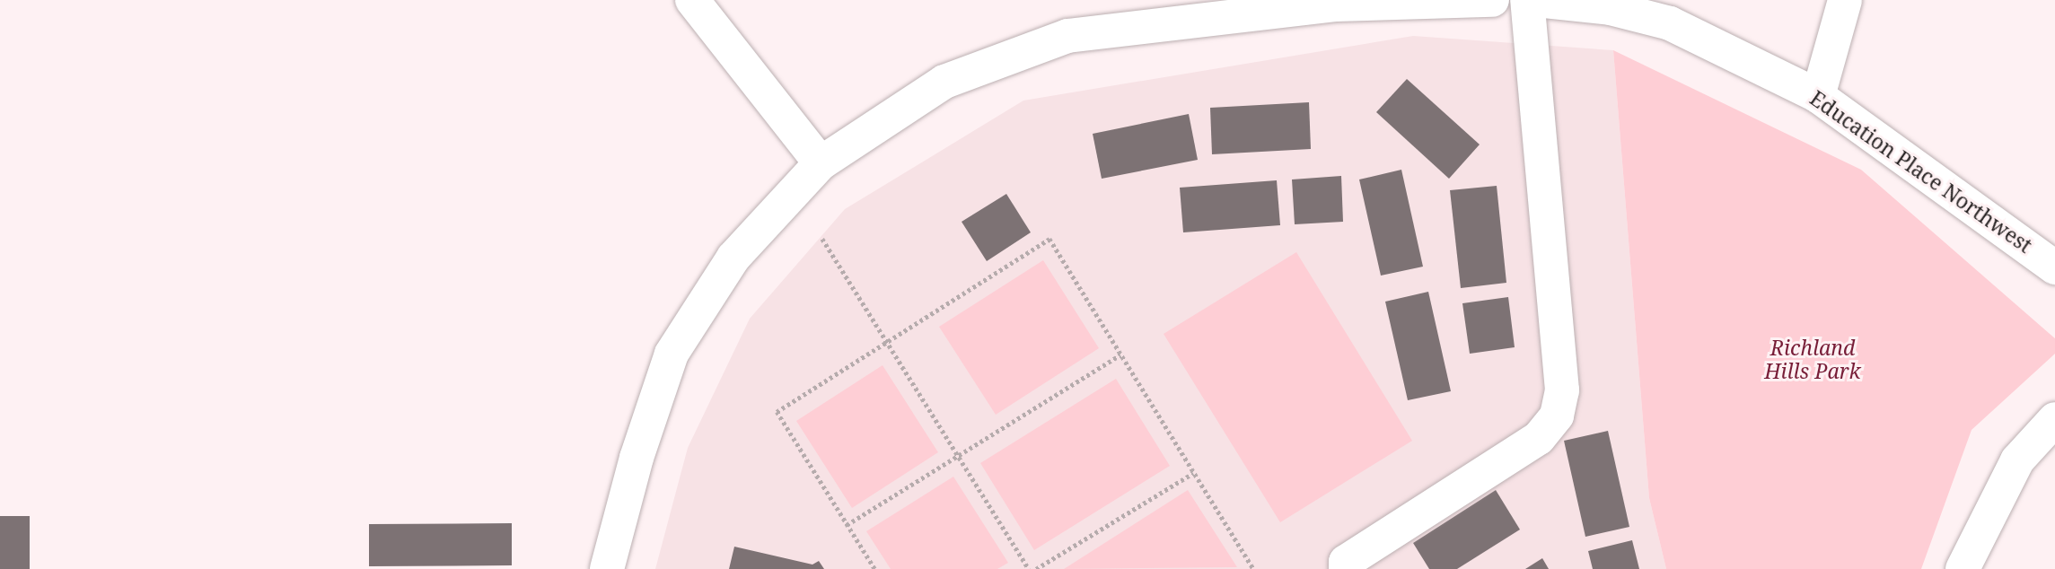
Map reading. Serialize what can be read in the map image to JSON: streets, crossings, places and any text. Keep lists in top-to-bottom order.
{
  "streets": {
    "street": ["Education Place Northwest"]
  },
  "parks": ["Richland Hills Park"]
}
